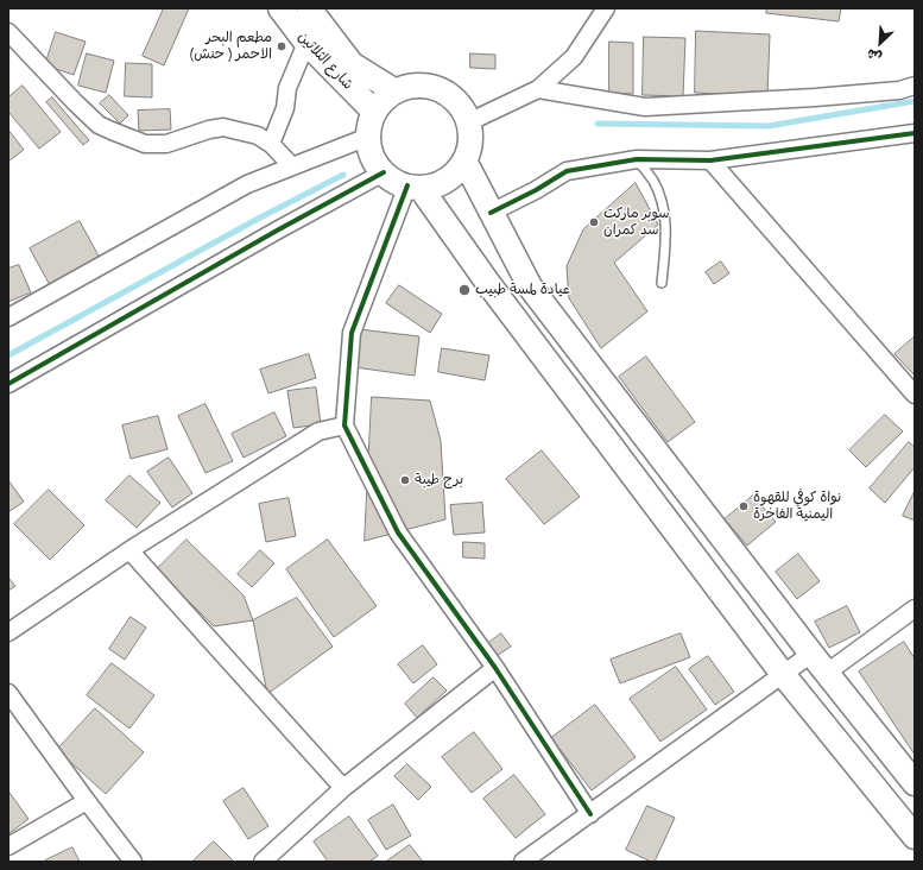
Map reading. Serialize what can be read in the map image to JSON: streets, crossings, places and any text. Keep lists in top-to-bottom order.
{
  "streets": {
    "main road": ["شارع الثلاثين"]
  },
  "places": [
    "مطعم البحر الاحمر ( حنش)",
    "سوبر ماركت سد كمران",
    "عيادة لمسة طبيب",
    "برج طيبة",
    "نواة كوفي للقهوة اليمنية الفاخرة"
  ],
  "north": "bottom left"
}
